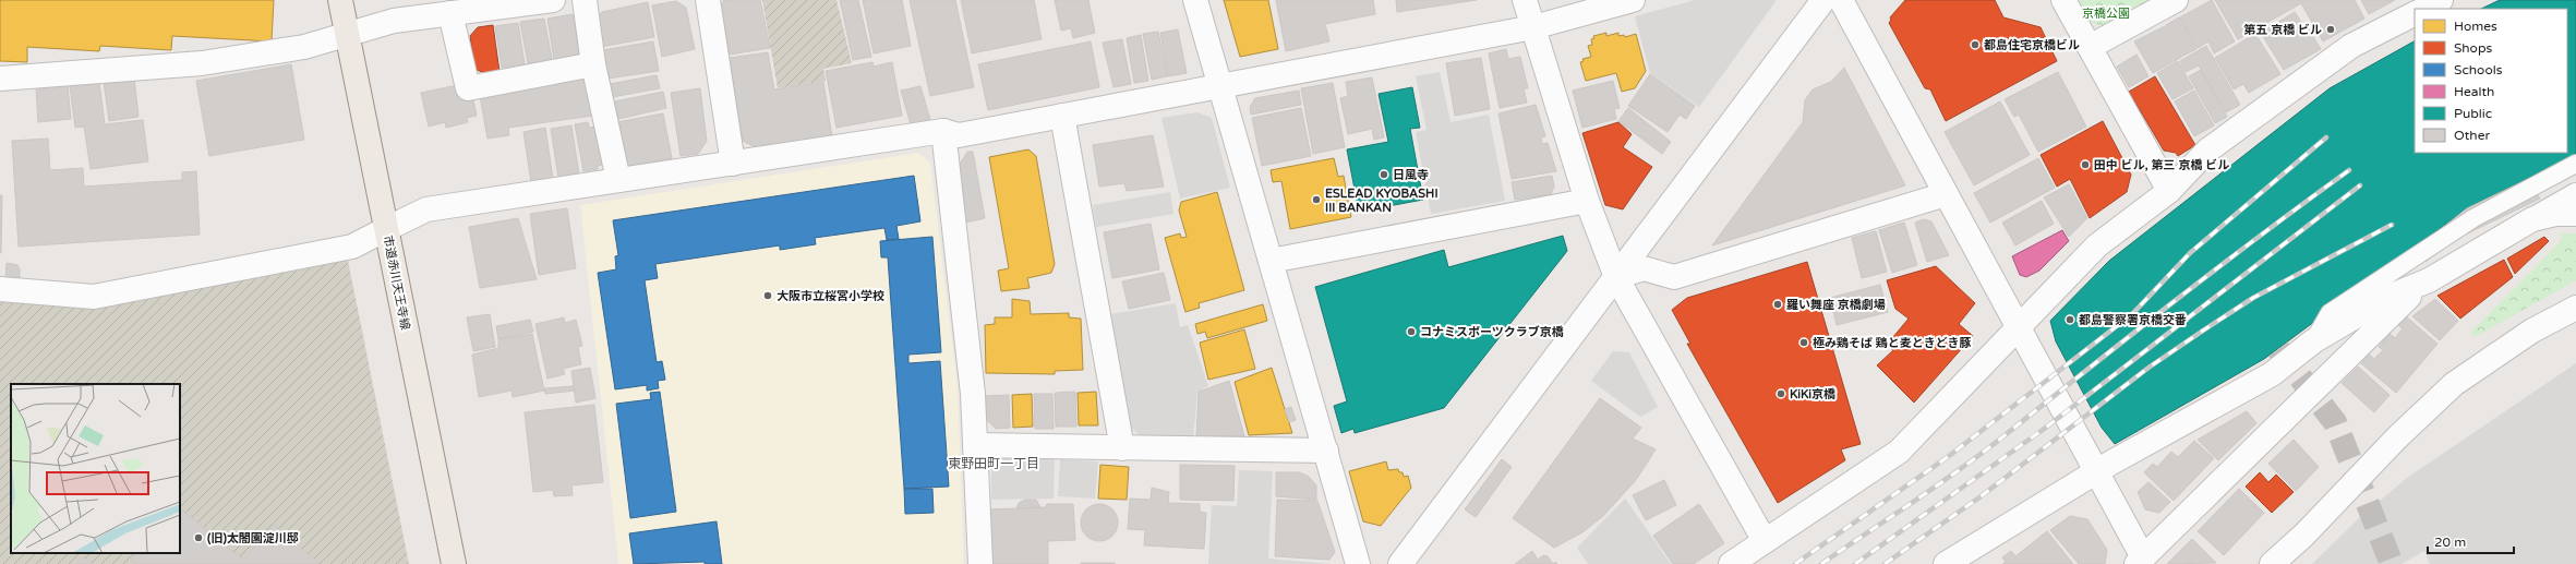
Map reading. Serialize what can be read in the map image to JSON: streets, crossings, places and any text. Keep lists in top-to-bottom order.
{
  "streets": {
    "main road": ["市道赤川天王寺線"]
  },
  "districts": ["東野田町一丁目"],
  "parks": ["京橋公園"],
  "places": [
    "第五 京橋 ビル",
    "都島住宅京橋ビル",
    "田中 ビル, 第三 京橋 ビル",
    "日風寺",
    "ESLEAD KYOBASHI III BANKAN",
    "大阪市立桜宮小学校",
    "羅い舞座 京橋劇場",
    "都島警察署京橋交番",
    "コナミスポーツクラブ京橋",
    "極み鶏そば 鶏と麦ときどき豚",
    "KiKi京橋",
    "(旧)太閤園淀川邸"
  ],
  "legend": [
    "Homes",
    "Shops",
    "Schools",
    "Health",
    "Public",
    "Other"
  ],
  "scale_bar": "20 m"
}
